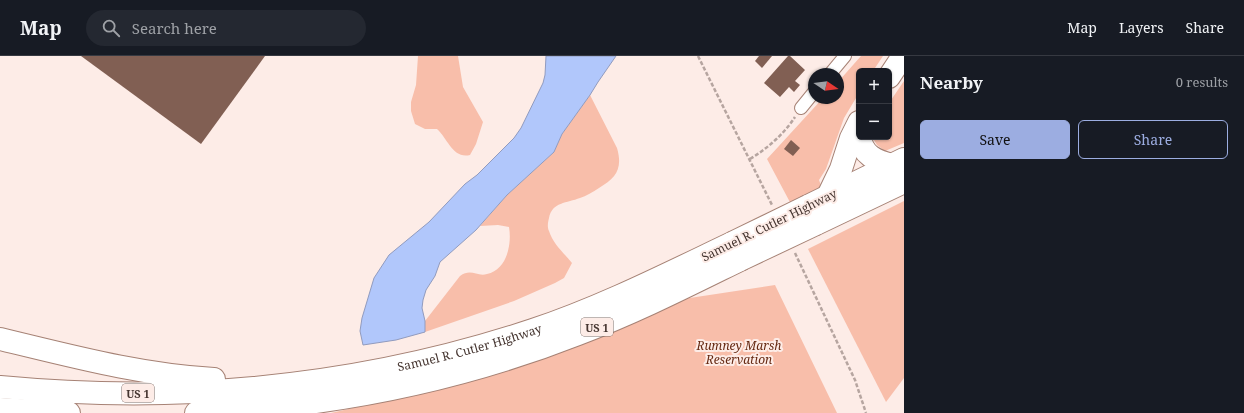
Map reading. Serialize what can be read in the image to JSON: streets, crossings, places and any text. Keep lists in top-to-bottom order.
{
  "streets": {
    "highway": ["Samuel R. Cutler Highway", "US 1"]
  },
  "parks": ["Rumney Marsh Reservation"],
  "north": "right",
  "page": {
    "header": "Map",
    "search": "Search here",
    "nav": ["Map", "Layers", "Share"],
    "heading": ["Nearby", "0 results"],
    "map_buttons": ["+", "−"],
    "buttons": ["Save", "Share"]
  }
}
